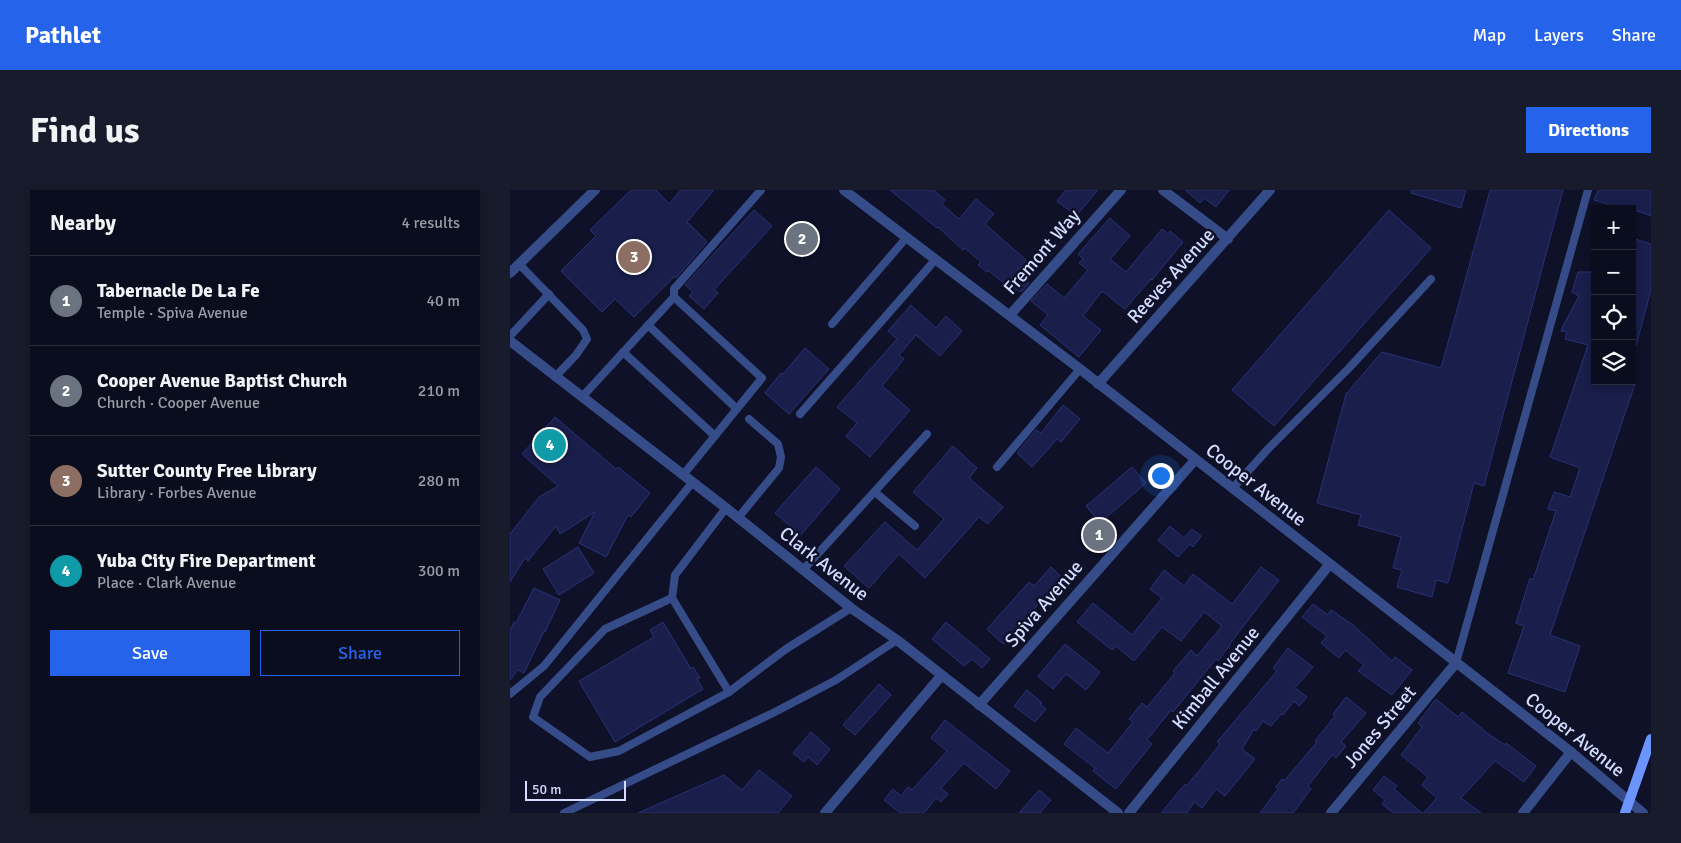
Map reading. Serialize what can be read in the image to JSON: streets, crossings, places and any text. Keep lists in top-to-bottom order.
{
  "streets": {
    "street": [
      "Fremont Way",
      "Reeves Avenue",
      "Cooper Avenue",
      "Clark Avenue",
      "Spiva Avenue",
      "Kimball Avenue",
      "Jones Street"
    ]
  },
  "crossings": [
    ["Fremont Way", "Cooper Avenue"],
    ["Reeves Avenue", "Cooper Avenue"],
    ["Cooper Avenue", "Spiva Avenue"],
    ["Cooper Avenue", "Kimball Avenue"],
    ["Cooper Avenue", "Jones Street"],
    ["Clark Avenue", "Spiva Avenue"]
  ],
  "scale_bar": "50 m",
  "page": {
    "header": "Pathlet",
    "nav": ["Map", "Layers", "Share"],
    "buttons": [
      "Directions",
      ["Save", "Share"]
    ],
    "title": "Find us",
    "heading": ["Nearby", "4 results"],
    "map_buttons": ["+", "−"],
    "pins": [
      "2",
      "3",
      "4",
      "1"
    ],
    "list": [
      {
        "mark": "1",
        "name": "Tabernacle De La Fe",
        "note": "Temple · Spiva Avenue",
        "value": "40 m"
      },
      {
        "mark": "2",
        "name": "Cooper Avenue Baptist Church",
        "note": "Church · Cooper Avenue",
        "value": "210 m"
      },
      {
        "mark": "3",
        "name": "Sutter County Free Library",
        "note": "Library · Forbes Avenue",
        "value": "280 m"
      },
      {
        "mark": "4",
        "name": "Yuba City Fire Department",
        "note": "Place · Clark Avenue",
        "value": "300 m"
      }
    ],
    "scale": "50 m"
  }
}
